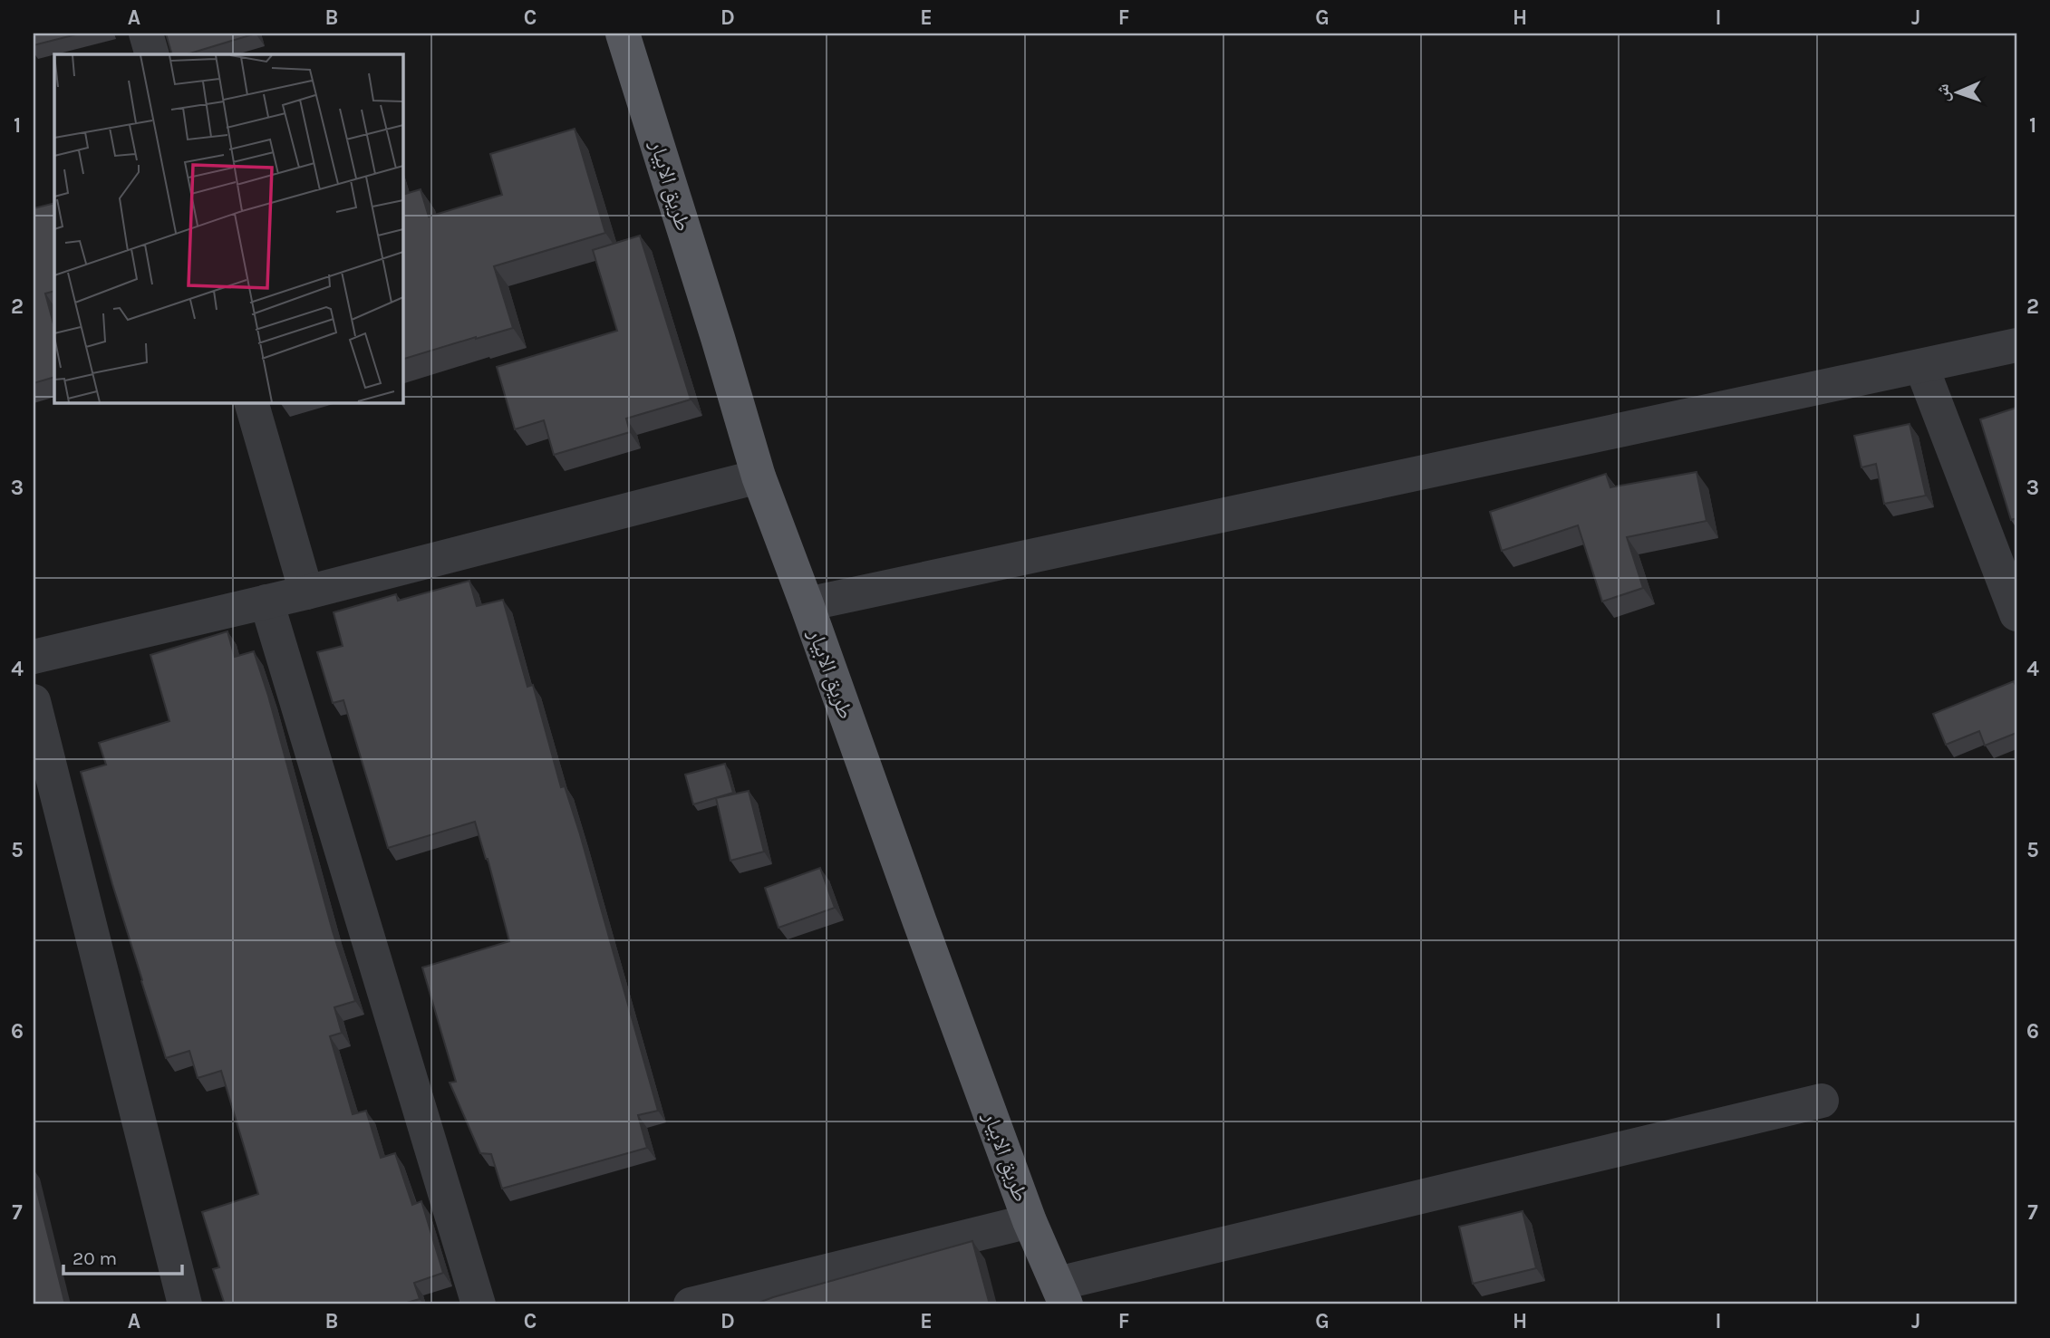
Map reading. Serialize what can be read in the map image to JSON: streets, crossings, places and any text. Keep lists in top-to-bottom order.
{
  "streets": {
    "main road": ["طريق الابيار"]
  },
  "scale_bar": "20 m",
  "north": "left",
  "grid": {
    "columns": [
      "A",
      "B",
      "C",
      "D",
      "E",
      "F",
      "G",
      "H",
      "I",
      "J"
    ],
    "rows": [
      "1",
      "2",
      "3",
      "4",
      "5",
      "6",
      "7"
    ]
  }
}
